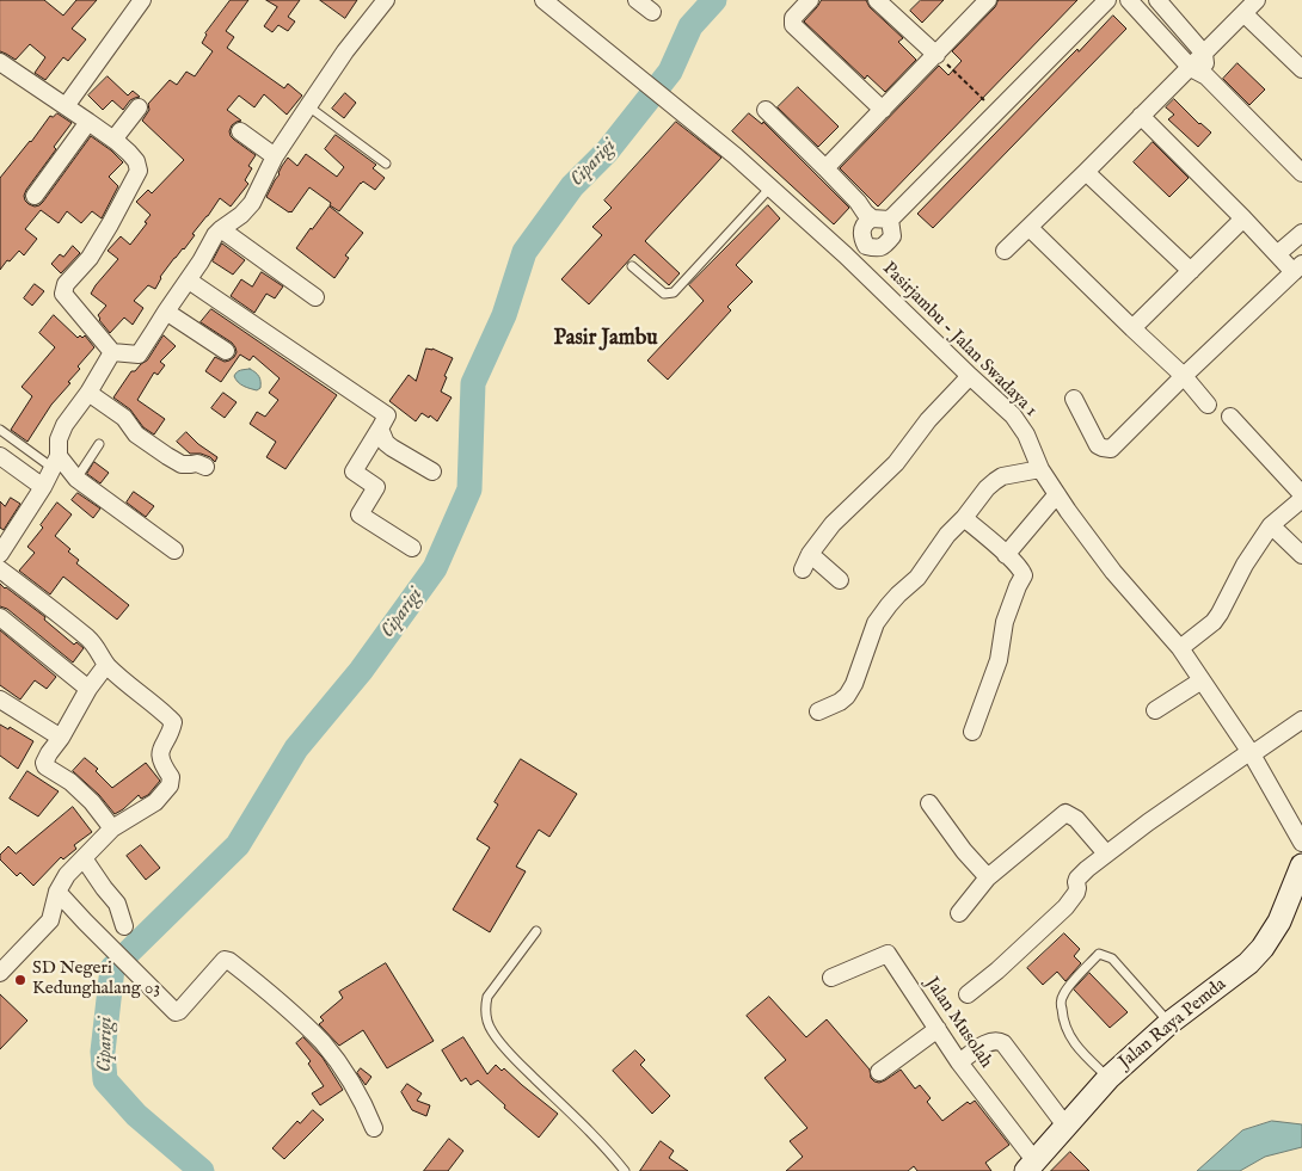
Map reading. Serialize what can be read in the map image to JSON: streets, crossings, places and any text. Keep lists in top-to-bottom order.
{
  "streets": {
    "main road": ["Jalan Raya Pemda"],
    "street": ["Pasirjambu - Jalan Swadaya 1", "Jalan Musolah"]
  },
  "crossings": [
    ["Jalan Musolah", "Jalan Raya Pemda"]
  ],
  "districts": ["Pasir Jambu"],
  "water": ["Ciparigi"],
  "places": ["SD Negeri Kedunghalang 03"]
}
